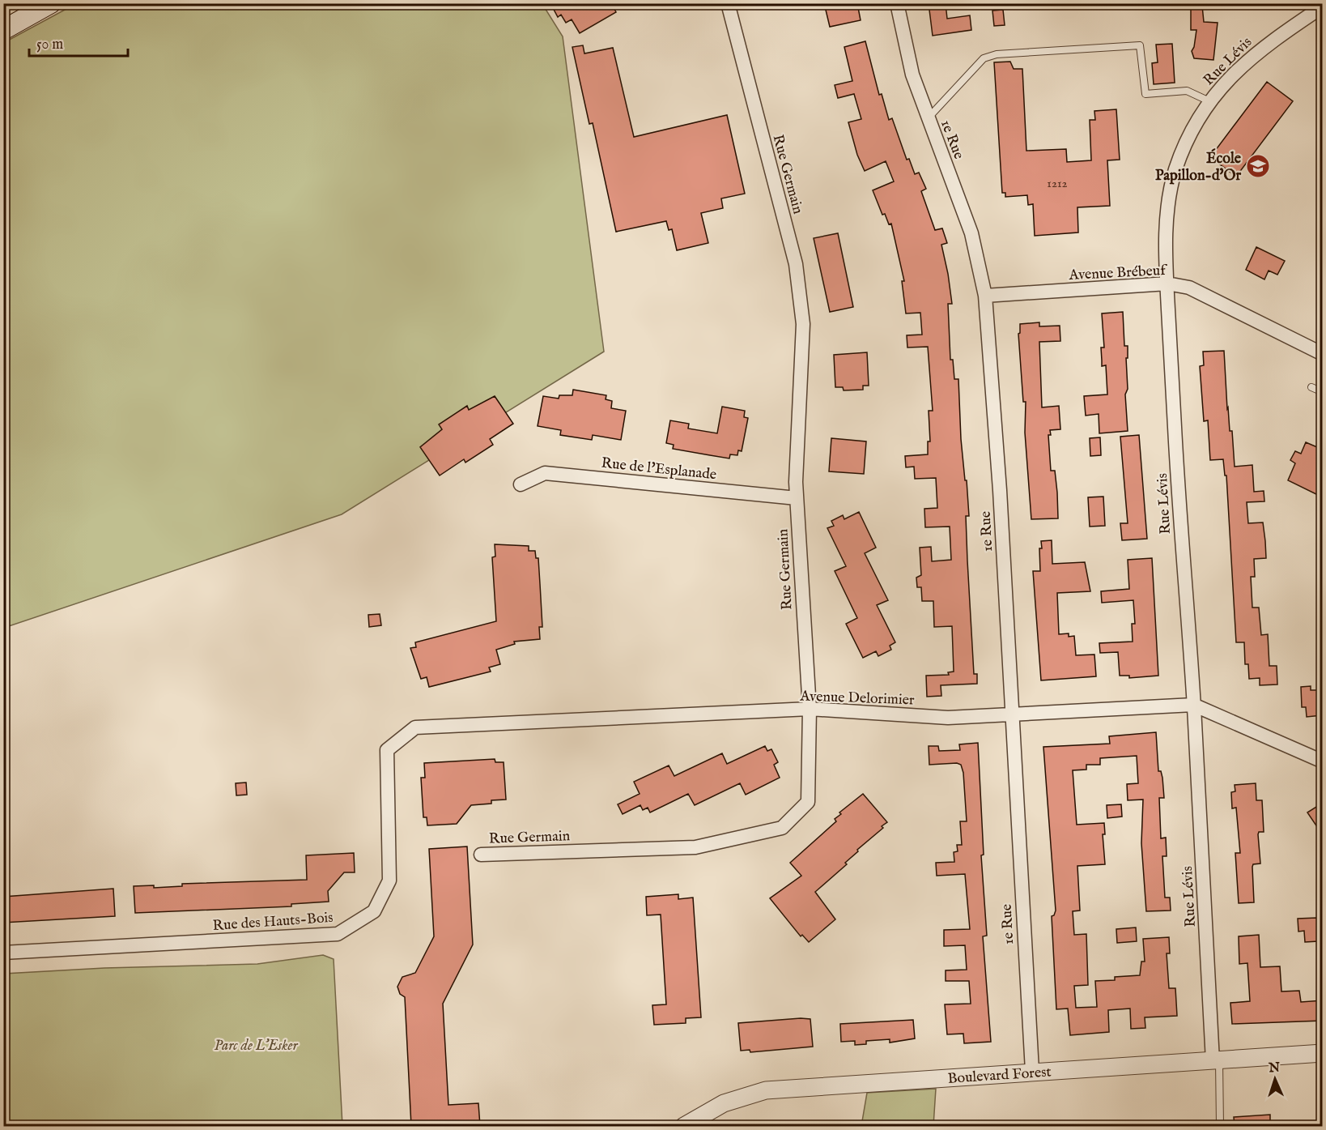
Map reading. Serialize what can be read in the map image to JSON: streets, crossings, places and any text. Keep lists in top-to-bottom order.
{
  "streets": {
    "street": [
      "Rue Lévis",
      "1e Rue",
      "Rue Germain",
      "Avenue Brébeuf",
      "Rue de l'Esplanade",
      "Avenue Delorimier",
      "Rue des Hauts-Bois",
      "Boulevard Forest"
    ]
  },
  "crossings": [
    ["Rue Lévis", "Avenue Brébeuf"],
    ["Rue Lévis", "Avenue Delorimier"],
    ["Rue Lévis", "Boulevard Forest"],
    ["1e Rue", "Avenue Brébeuf"],
    ["1e Rue", "Avenue Delorimier"],
    ["1e Rue", "Boulevard Forest"],
    ["Rue Germain", "Rue de l'Esplanade"],
    ["Rue Germain", "Avenue Delorimier"],
    ["Avenue Delorimier", "Rue des Hauts-Bois"]
  ],
  "parks": ["Parc de L'Esker"],
  "places": {
    "school or university": ["École Papillon-d'Or"]
  },
  "house_numbers": ["1212"],
  "scale_bar": "50 m",
  "north": "top"
}
